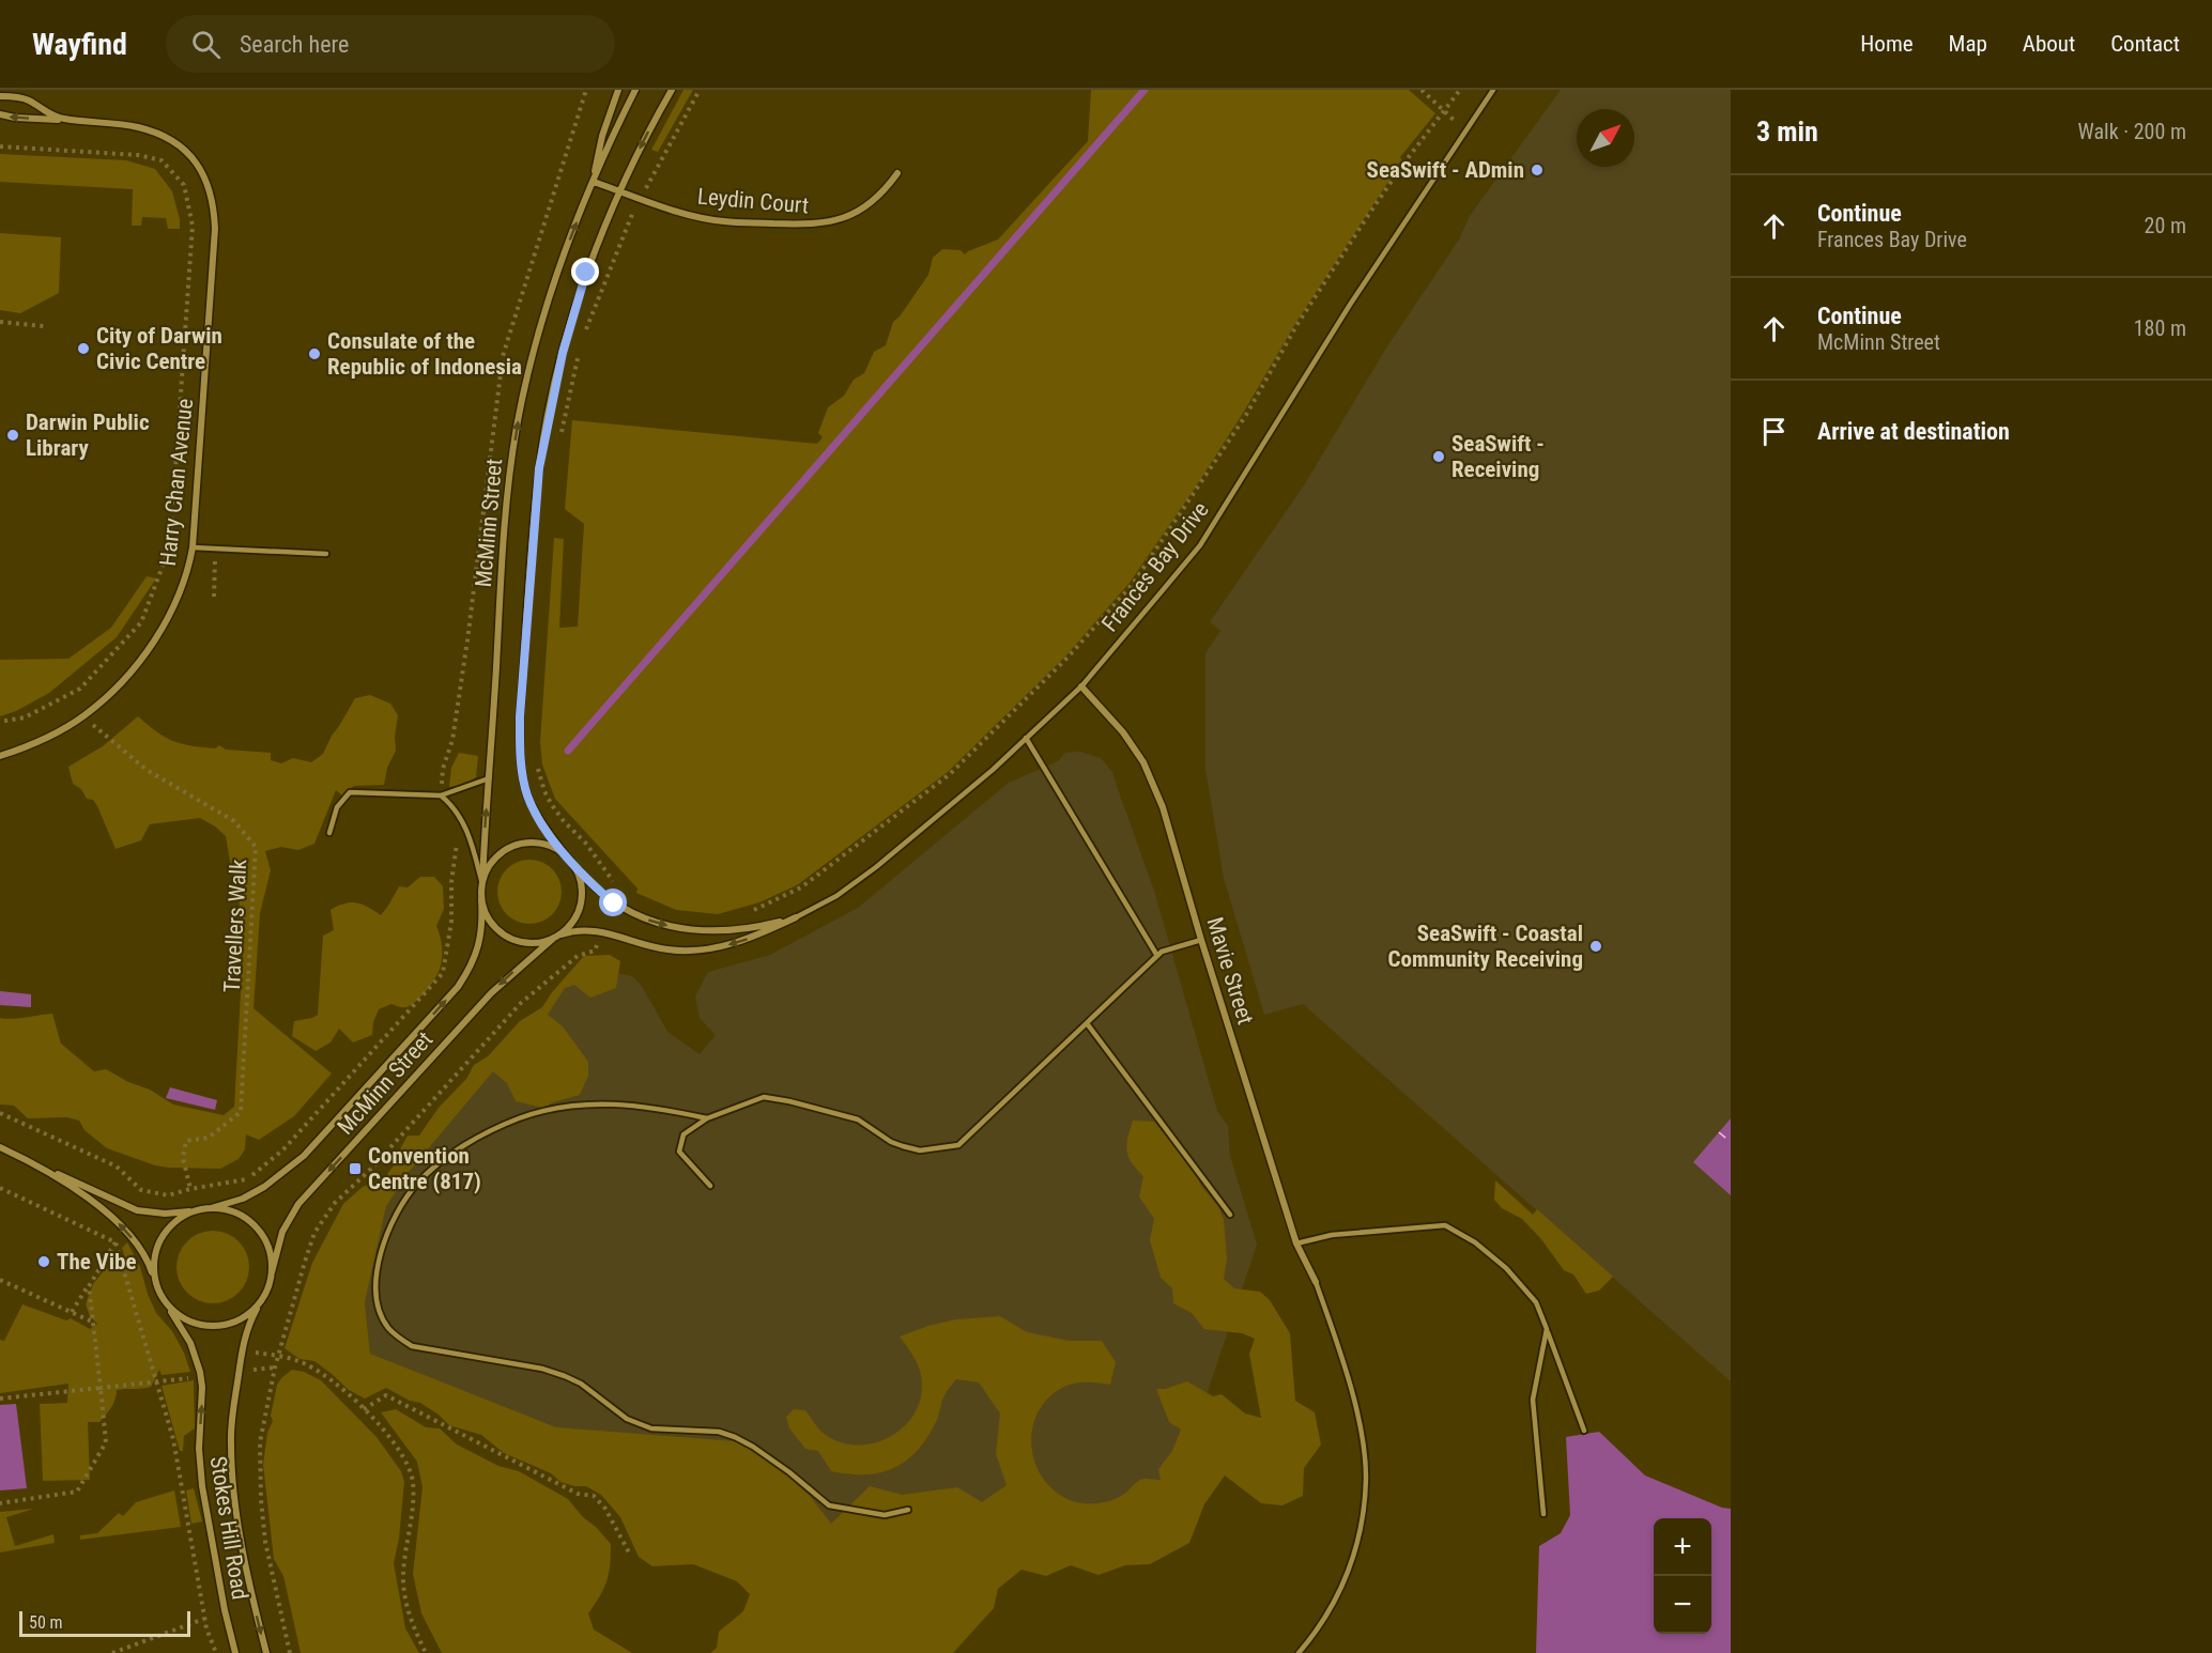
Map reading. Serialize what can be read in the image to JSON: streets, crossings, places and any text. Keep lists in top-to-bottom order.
{
  "streets": {
    "street": [
      "Leydin Court",
      "Harry Chan Avenue",
      "McMinn Street",
      "Frances Bay Drive",
      "Mavie Street",
      "Stokes Hill Road"
    ],
    "path": ["Travellers Walk"]
  },
  "crossings": [
    ["Leydin Court", "McMinn Street"],
    ["Harry Chan Avenue", "Travellers Walk"],
    ["McMinn Street", "Frances Bay Drive"],
    ["McMinn Street", "Stokes Hill Road"],
    ["Frances Bay Drive", "Mavie Street"]
  ],
  "places": {
    "other": [
      "SeaSwift - ADmin",
      "City of Darwin Civic Centre",
      "Consulate of the Republic of Indonesia",
      "Darwin Public Library",
      "SeaSwift - Receiving",
      "SeaSwift - Coastal Community Receiving",
      "The Vibe"
    ],
    "transit": ["Convention Centre (817)"]
  },
  "scale_bar": "50 m",
  "north": "top right",
  "page": {
    "header": "Wayfind",
    "search": "Search here",
    "nav": [
      "Home",
      "Map",
      "About",
      "Contact"
    ],
    "heading": ["3 min", "Walk · 200 m"],
    "list": [
      ["Continue", "Frances Bay Drive", "20 m"],
      ["Continue", "McMinn Street", "180 m"],
      "Arrive at destination"
    ],
    "map_buttons": ["+", "−"],
    "scale": "50 m"
  }
}
